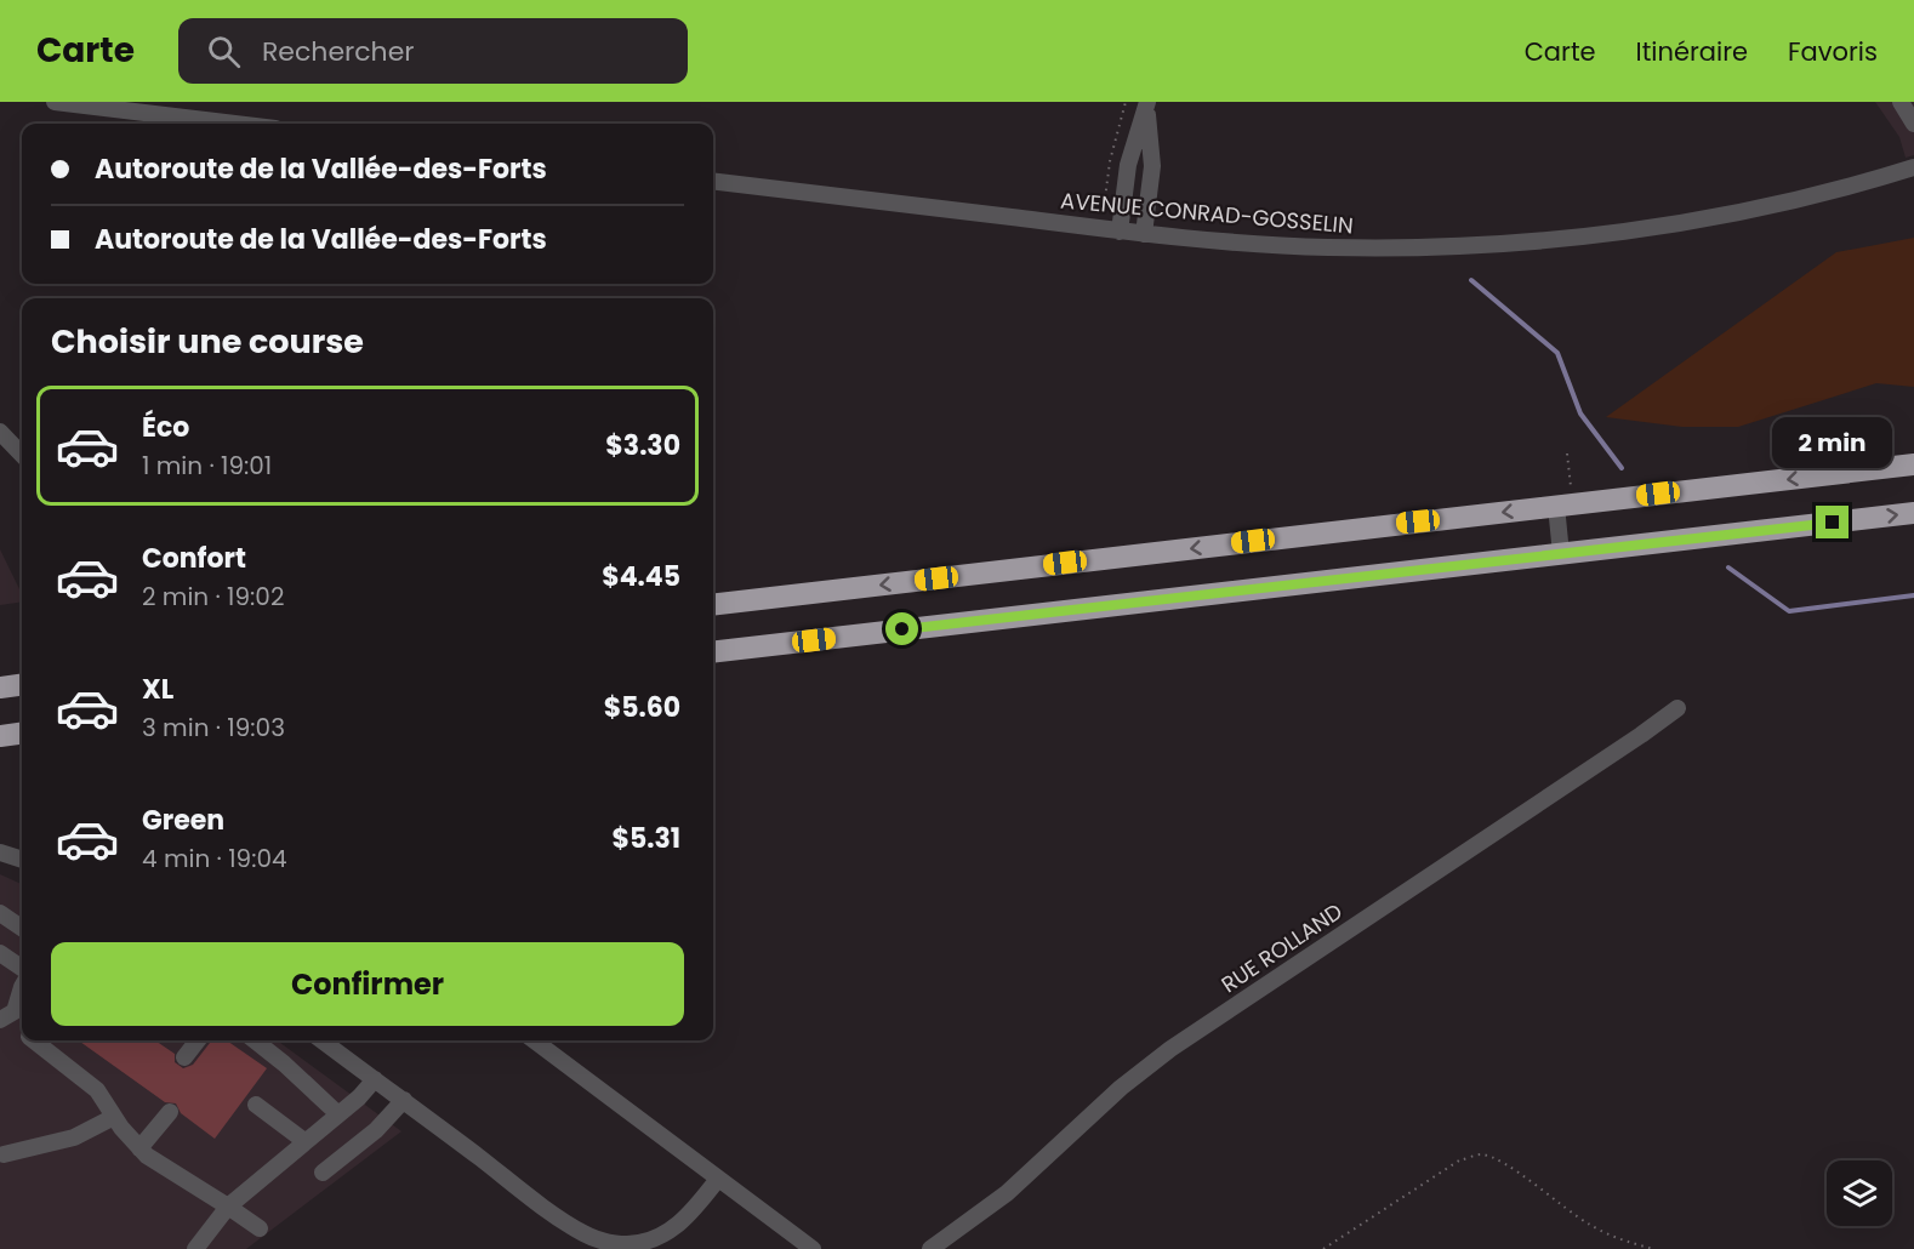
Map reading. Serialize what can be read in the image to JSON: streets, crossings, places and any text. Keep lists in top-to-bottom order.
{
  "streets": {
    "street": ["AVENUE CONRAD-GOSSELIN", "RUE ROLLAND"]
  },
  "page": {
    "header": "Carte",
    "search": "Rechercher",
    "nav": ["Carte", "Itinéraire", "Favoris"],
    "banner": ["Autoroute de la Vallée-des-Forts", "Autoroute de la Vallée-des-Forts"],
    "heading": "Choisir une course",
    "list": [
      {
        "name": "Éco",
        "note": "1 min · 19:01",
        "value": "$3.30"
      },
      {
        "name": "Confort",
        "note": "2 min · 19:02",
        "value": "$4.45"
      },
      {
        "name": "XL",
        "note": "3 min · 19:03",
        "value": "$5.60"
      },
      {
        "name": "Green",
        "note": "4 min · 19:04",
        "value": "$5.31"
      }
    ],
    "bubble": "2 min",
    "buttons": "Confirmer"
  }
}
